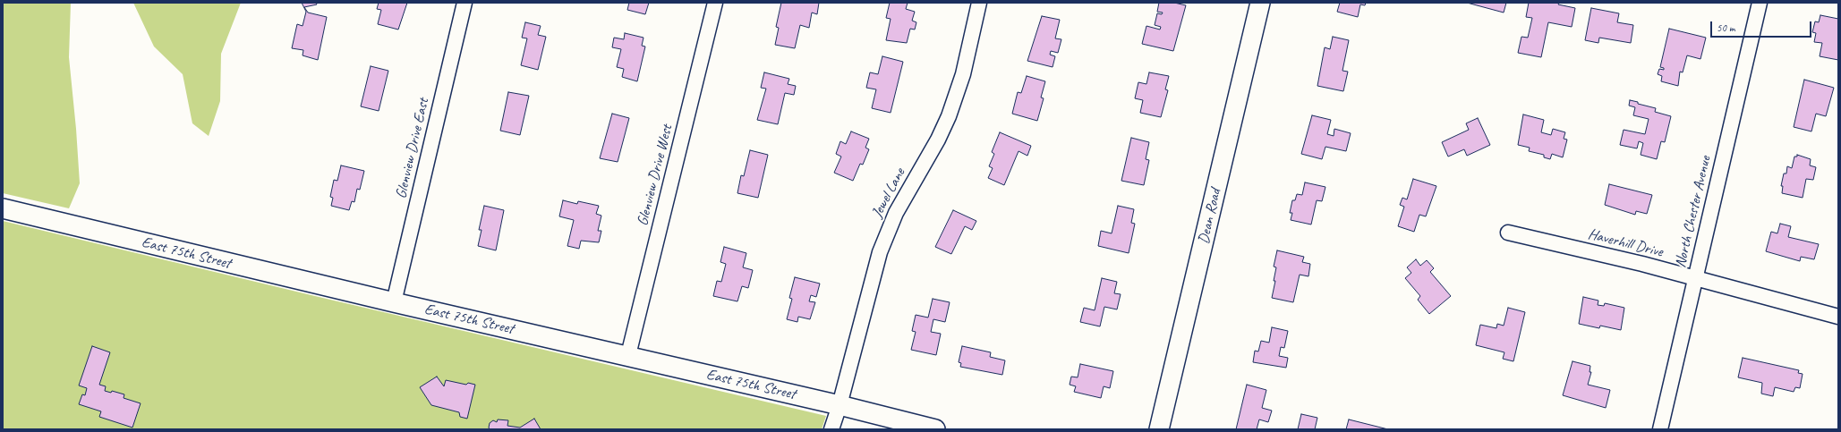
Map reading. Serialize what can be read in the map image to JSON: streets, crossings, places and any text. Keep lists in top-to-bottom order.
{
  "streets": {
    "street": [
      "Glenview Drive East",
      "Glenview Drive West",
      "Jewel Lane",
      "North Chester Avenue",
      "Dean Road",
      "Haverhill Drive",
      "East 75th Street"
    ]
  },
  "crossings": [
    ["Glenview Drive East", "East 75th Street"],
    ["Glenview Drive West", "East 75th Street"],
    ["Jewel Lane", "East 75th Street"],
    ["North Chester Avenue", "Haverhill Drive"]
  ],
  "scale_bar": "50 m"
}
